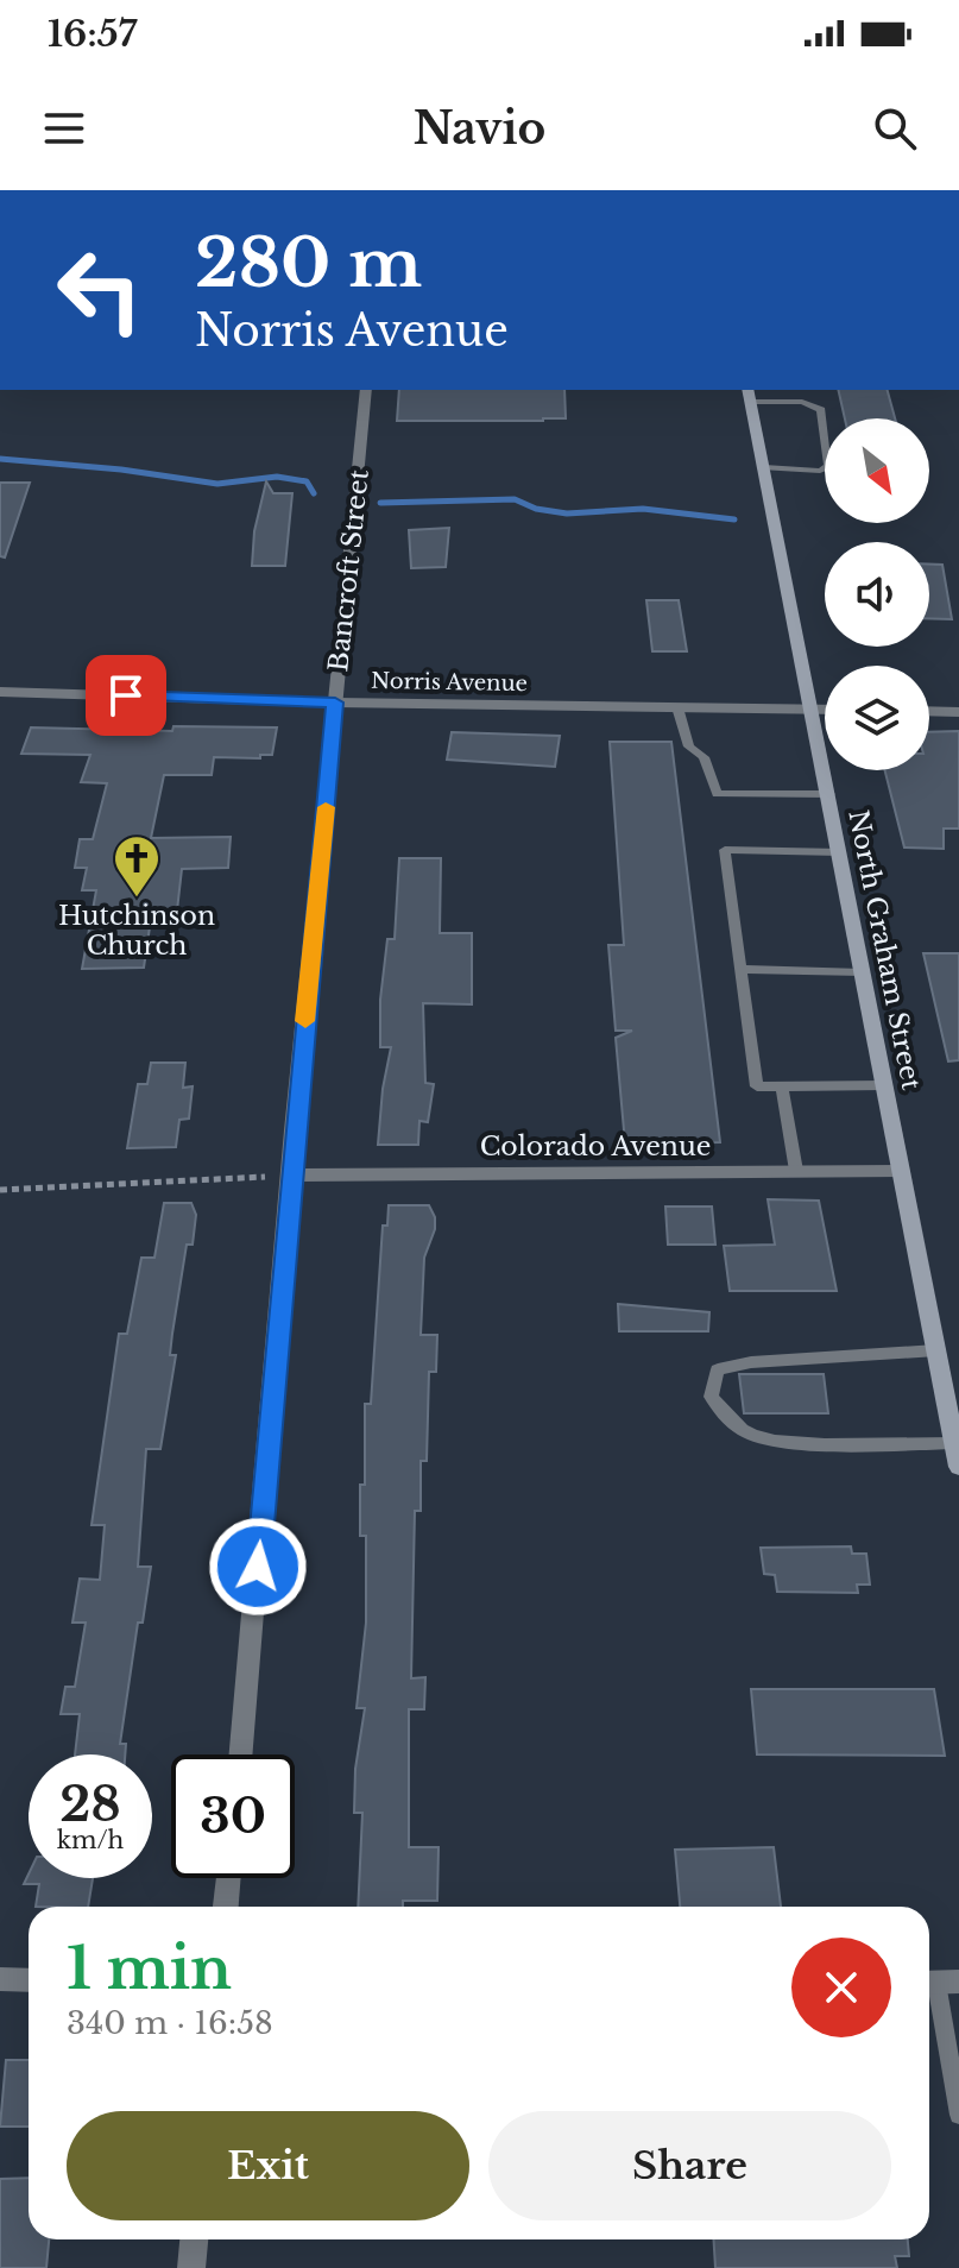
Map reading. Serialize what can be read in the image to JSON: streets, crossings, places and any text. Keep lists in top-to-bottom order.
{
  "streets": {
    "main road": ["North Graham Street"],
    "street": ["Bancroft Street", "Norris Avenue", "Colorado Avenue"]
  },
  "crossings": [
    ["Bancroft Street", "Norris Avenue"],
    ["Bancroft Street", "Colorado Avenue"],
    ["Norris Avenue", "North Graham Street"],
    ["North Graham Street", "Colorado Avenue"]
  ],
  "places": {
    "church": ["Hutchinson Church"]
  },
  "north": "bottom right",
  "page": {
    "status": "16:57",
    "header": "Navio",
    "turn": ["280 m", "Norris Avenue"],
    "speed": "28 km/h",
    "limit": "30",
    "heading": ["1 min", "340 m · 16:58"],
    "buttons": ["Exit", "Share"]
  }
}
